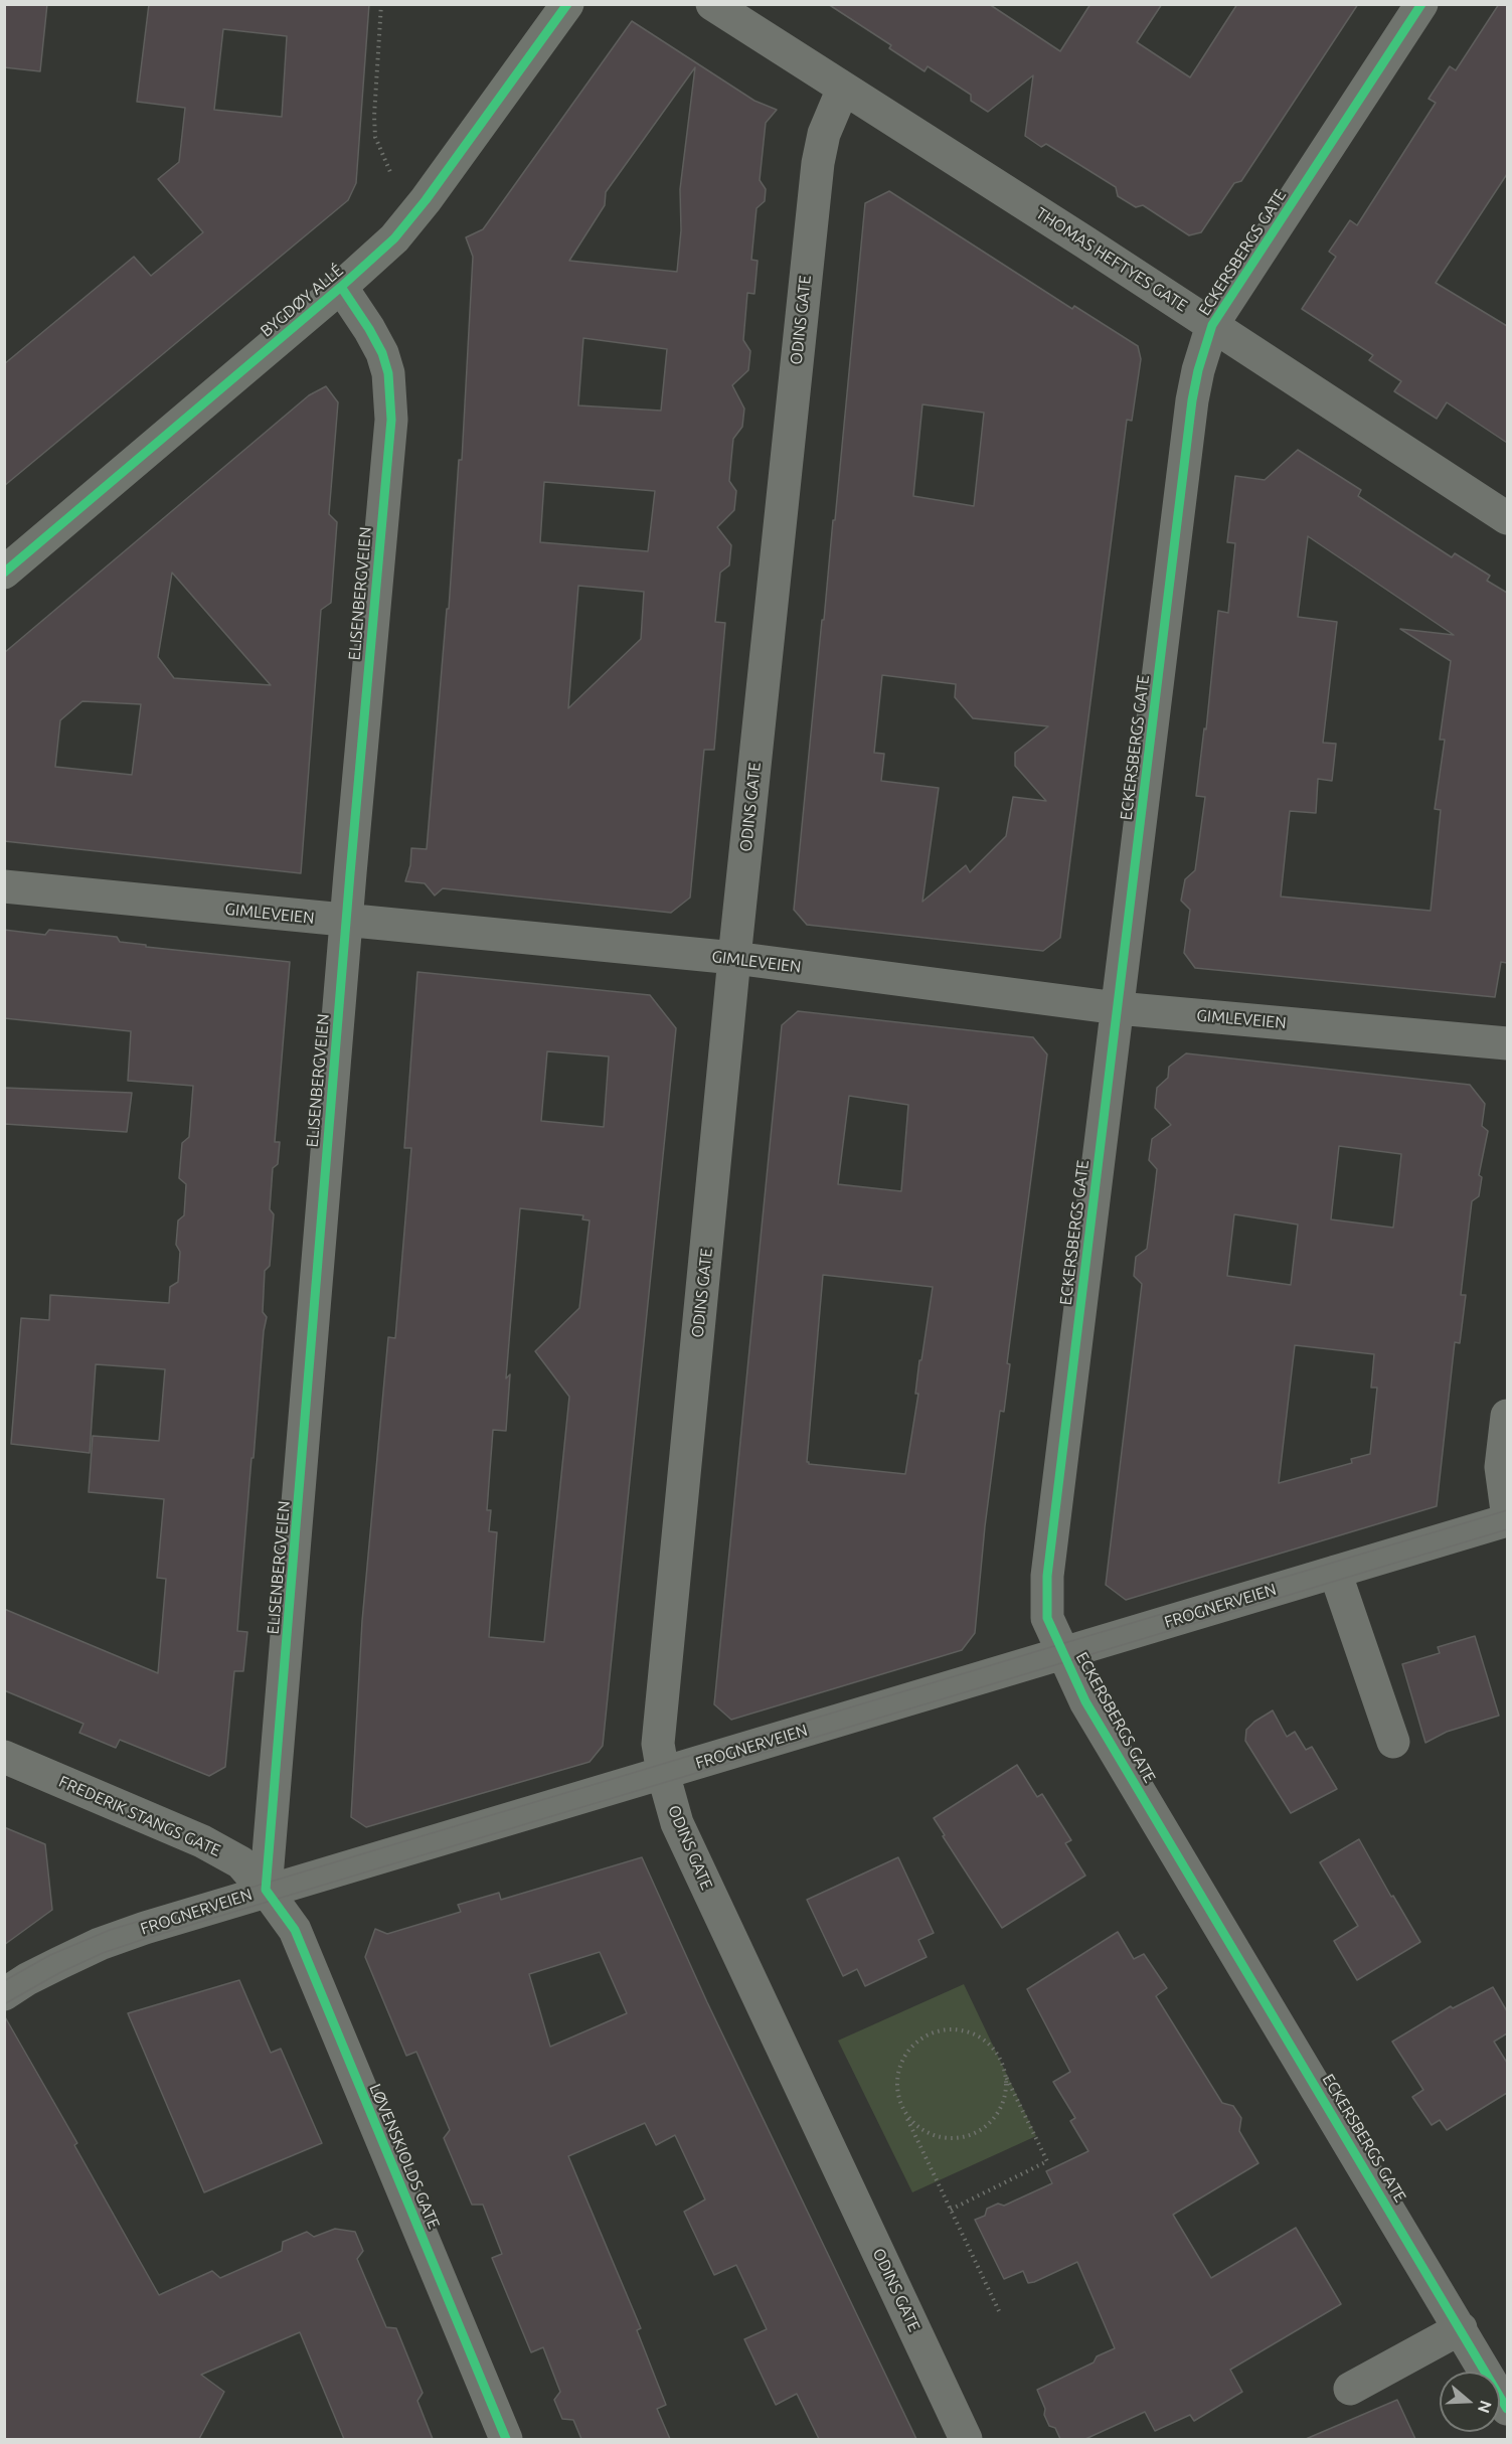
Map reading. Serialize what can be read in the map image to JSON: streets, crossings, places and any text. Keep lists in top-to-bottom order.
{
  "streets": {
    "main road": ["BYGDØY ALLÉ"],
    "street": [
      "ECKERSBERGS GATE",
      "THOMAS HEFTYES GATE",
      "ODINS GATE",
      "ELISENBERGVEIEN",
      "GIMLEVEIEN",
      "FROGNERVEIEN",
      "FREDERIK STANGS GATE",
      "LØVENSKIOLDS GATE"
    ]
  },
  "crossings": [
    ["ECKERSBERGS GATE", "THOMAS HEFTYES GATE"],
    ["ECKERSBERGS GATE", "GIMLEVEIEN"],
    ["ECKERSBERGS GATE", "FROGNERVEIEN"],
    ["THOMAS HEFTYES GATE", "ODINS GATE"],
    ["BYGDØY ALLÉ", "ELISENBERGVEIEN"],
    ["ODINS GATE", "GIMLEVEIEN"],
    ["ODINS GATE", "FROGNERVEIEN"],
    ["ELISENBERGVEIEN", "GIMLEVEIEN"],
    ["ELISENBERGVEIEN", "FROGNERVEIEN"],
    ["ELISENBERGVEIEN", "FREDERIK STANGS GATE"],
    ["ELISENBERGVEIEN", "LØVENSKIOLDS GATE"],
    ["FROGNERVEIEN", "FREDERIK STANGS GATE"],
    ["FROGNERVEIEN", "LØVENSKIOLDS GATE"],
    ["FREDERIK STANGS GATE", "LØVENSKIOLDS GATE"]
  ],
  "north": "right"
}
